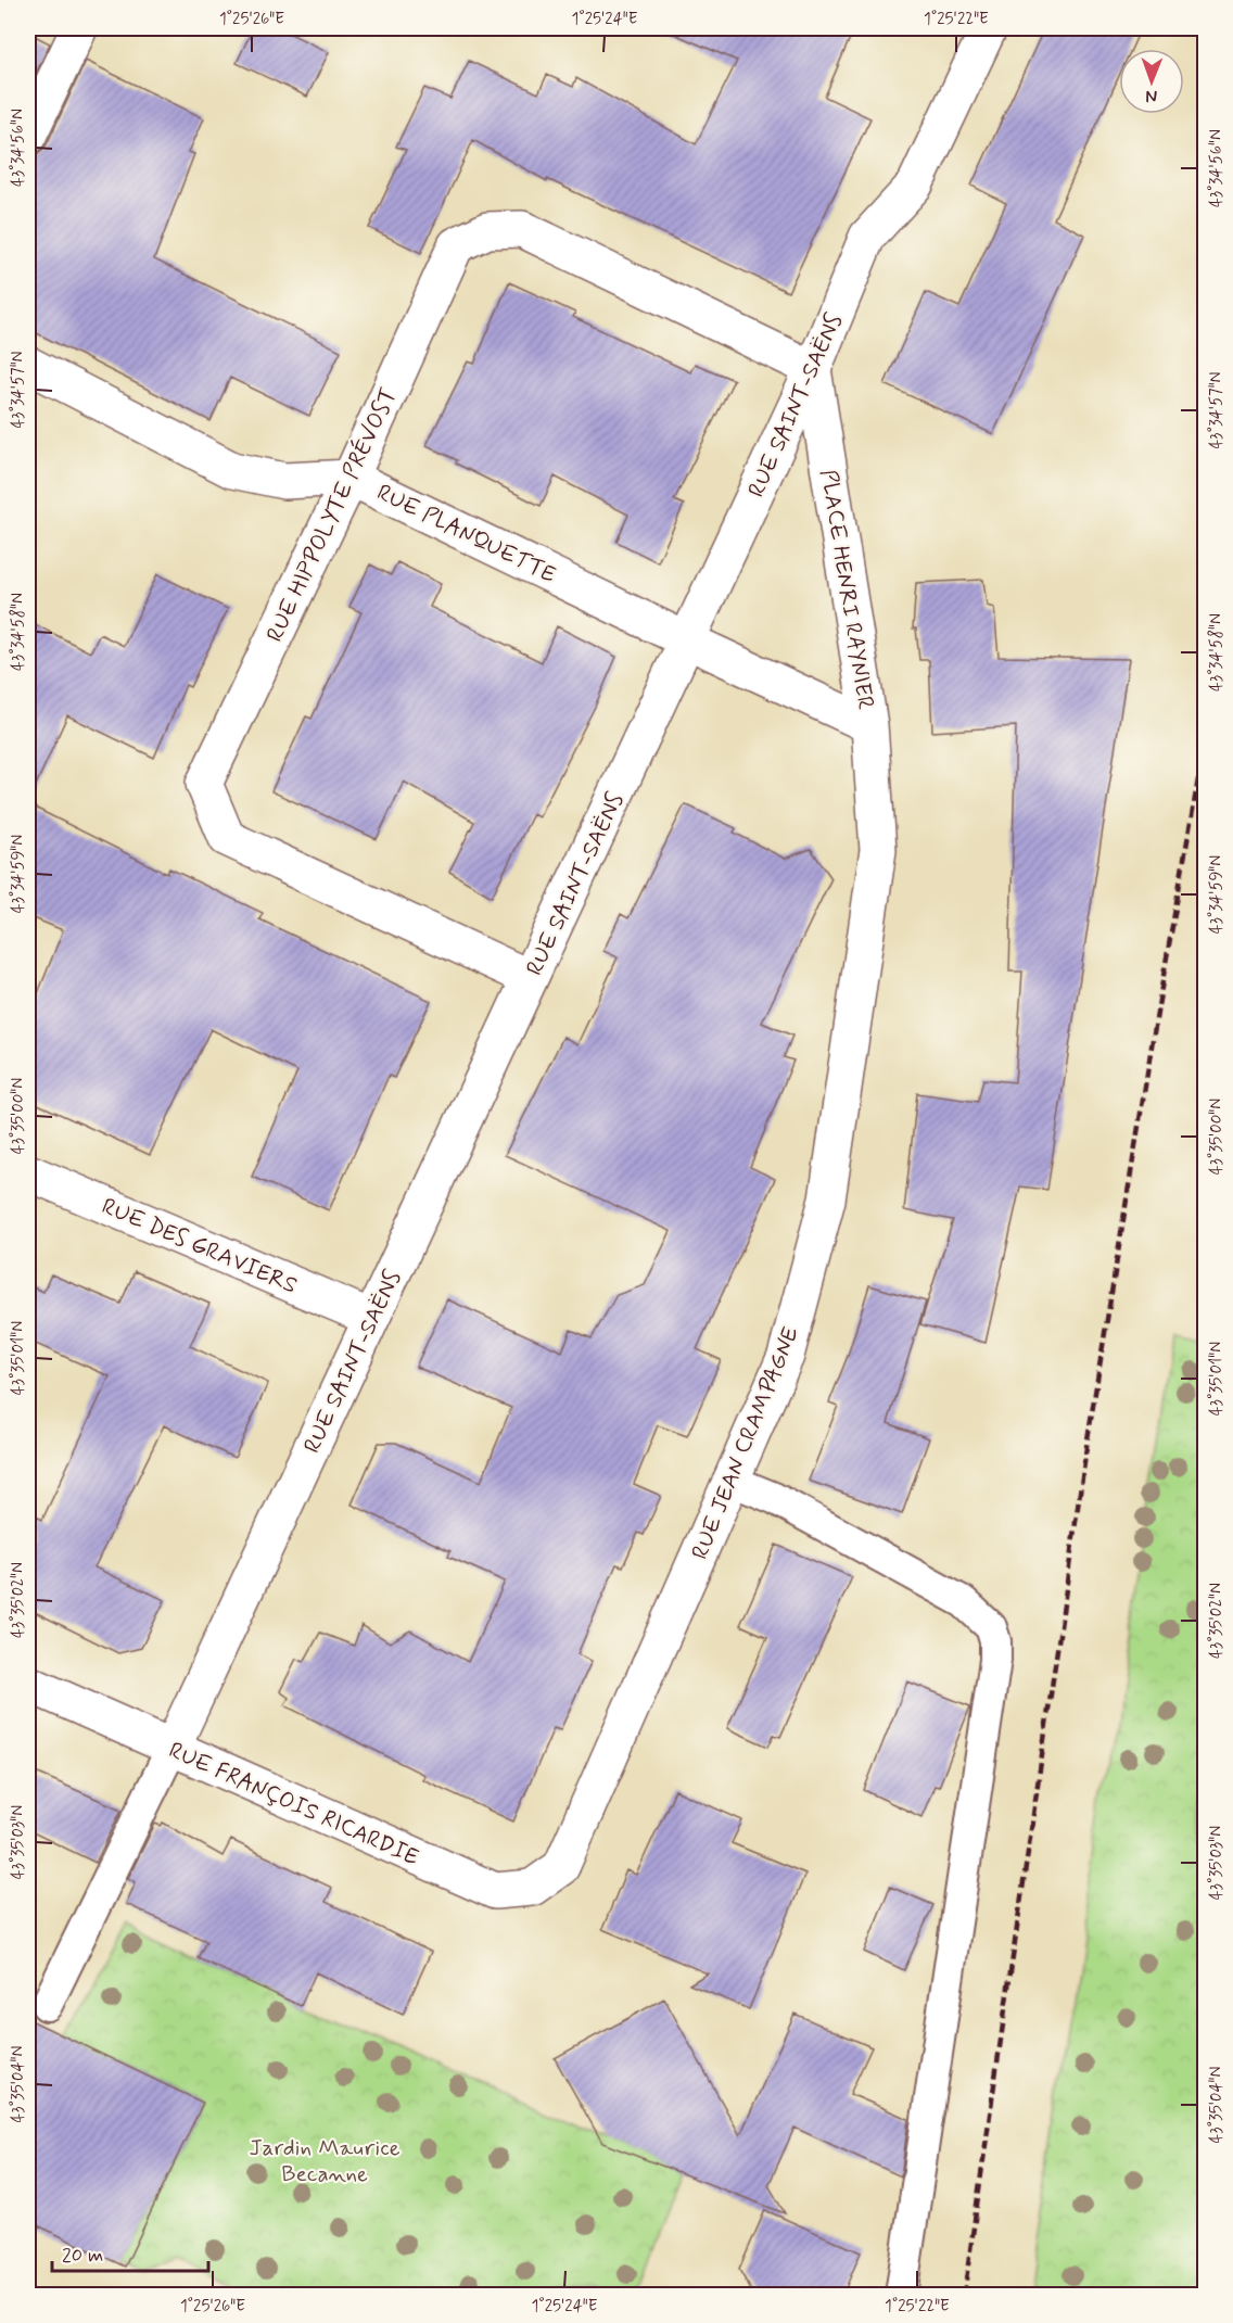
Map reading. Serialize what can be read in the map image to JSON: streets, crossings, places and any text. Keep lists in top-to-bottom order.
{
  "streets": {
    "street": [
      "RUE SAINT-SAËNS",
      "RUE HIPPOLYTE PRÉVOST",
      "RUE PLANQUETTE",
      "PLACE HENRI RAYNIER",
      "RUE DES GRAVIERS",
      "RUE JEAN CRAMPAGNE",
      "RUE FRANÇOIS RICARDIE"
    ]
  },
  "crossings": [
    ["RUE SAINT-SAËNS", "RUE HIPPOLYTE PRÉVOST"],
    ["RUE SAINT-SAËNS", "RUE PLANQUETTE"],
    ["RUE SAINT-SAËNS", "PLACE HENRI RAYNIER"],
    ["RUE SAINT-SAËNS", "RUE DES GRAVIERS"],
    ["RUE SAINT-SAËNS", "RUE FRANÇOIS RICARDIE"],
    ["RUE HIPPOLYTE PRÉVOST", "RUE PLANQUETTE"],
    ["RUE HIPPOLYTE PRÉVOST", "PLACE HENRI RAYNIER"],
    ["RUE PLANQUETTE", "PLACE HENRI RAYNIER"],
    ["PLACE HENRI RAYNIER", "RUE JEAN CRAMPAGNE"],
    ["RUE JEAN CRAMPAGNE", "RUE FRANÇOIS RICARDIE"]
  ],
  "parks": ["Jardin Maurice Becanne"],
  "scale_bar": "20 m",
  "north": "bottom",
  "coordinates": [
    "1°25'26\"E",
    "1°25'24\"E",
    "1°25'22\"E",
    "43°34'56\"N",
    "43°34'57\"N",
    "43°34'58\"N",
    "43°34'59\"N",
    "43°35'00\"N",
    "43°35'01\"N",
    "43°35'02\"N",
    "43°35'03\"N",
    "43°35'04\"N"
  ]
}
